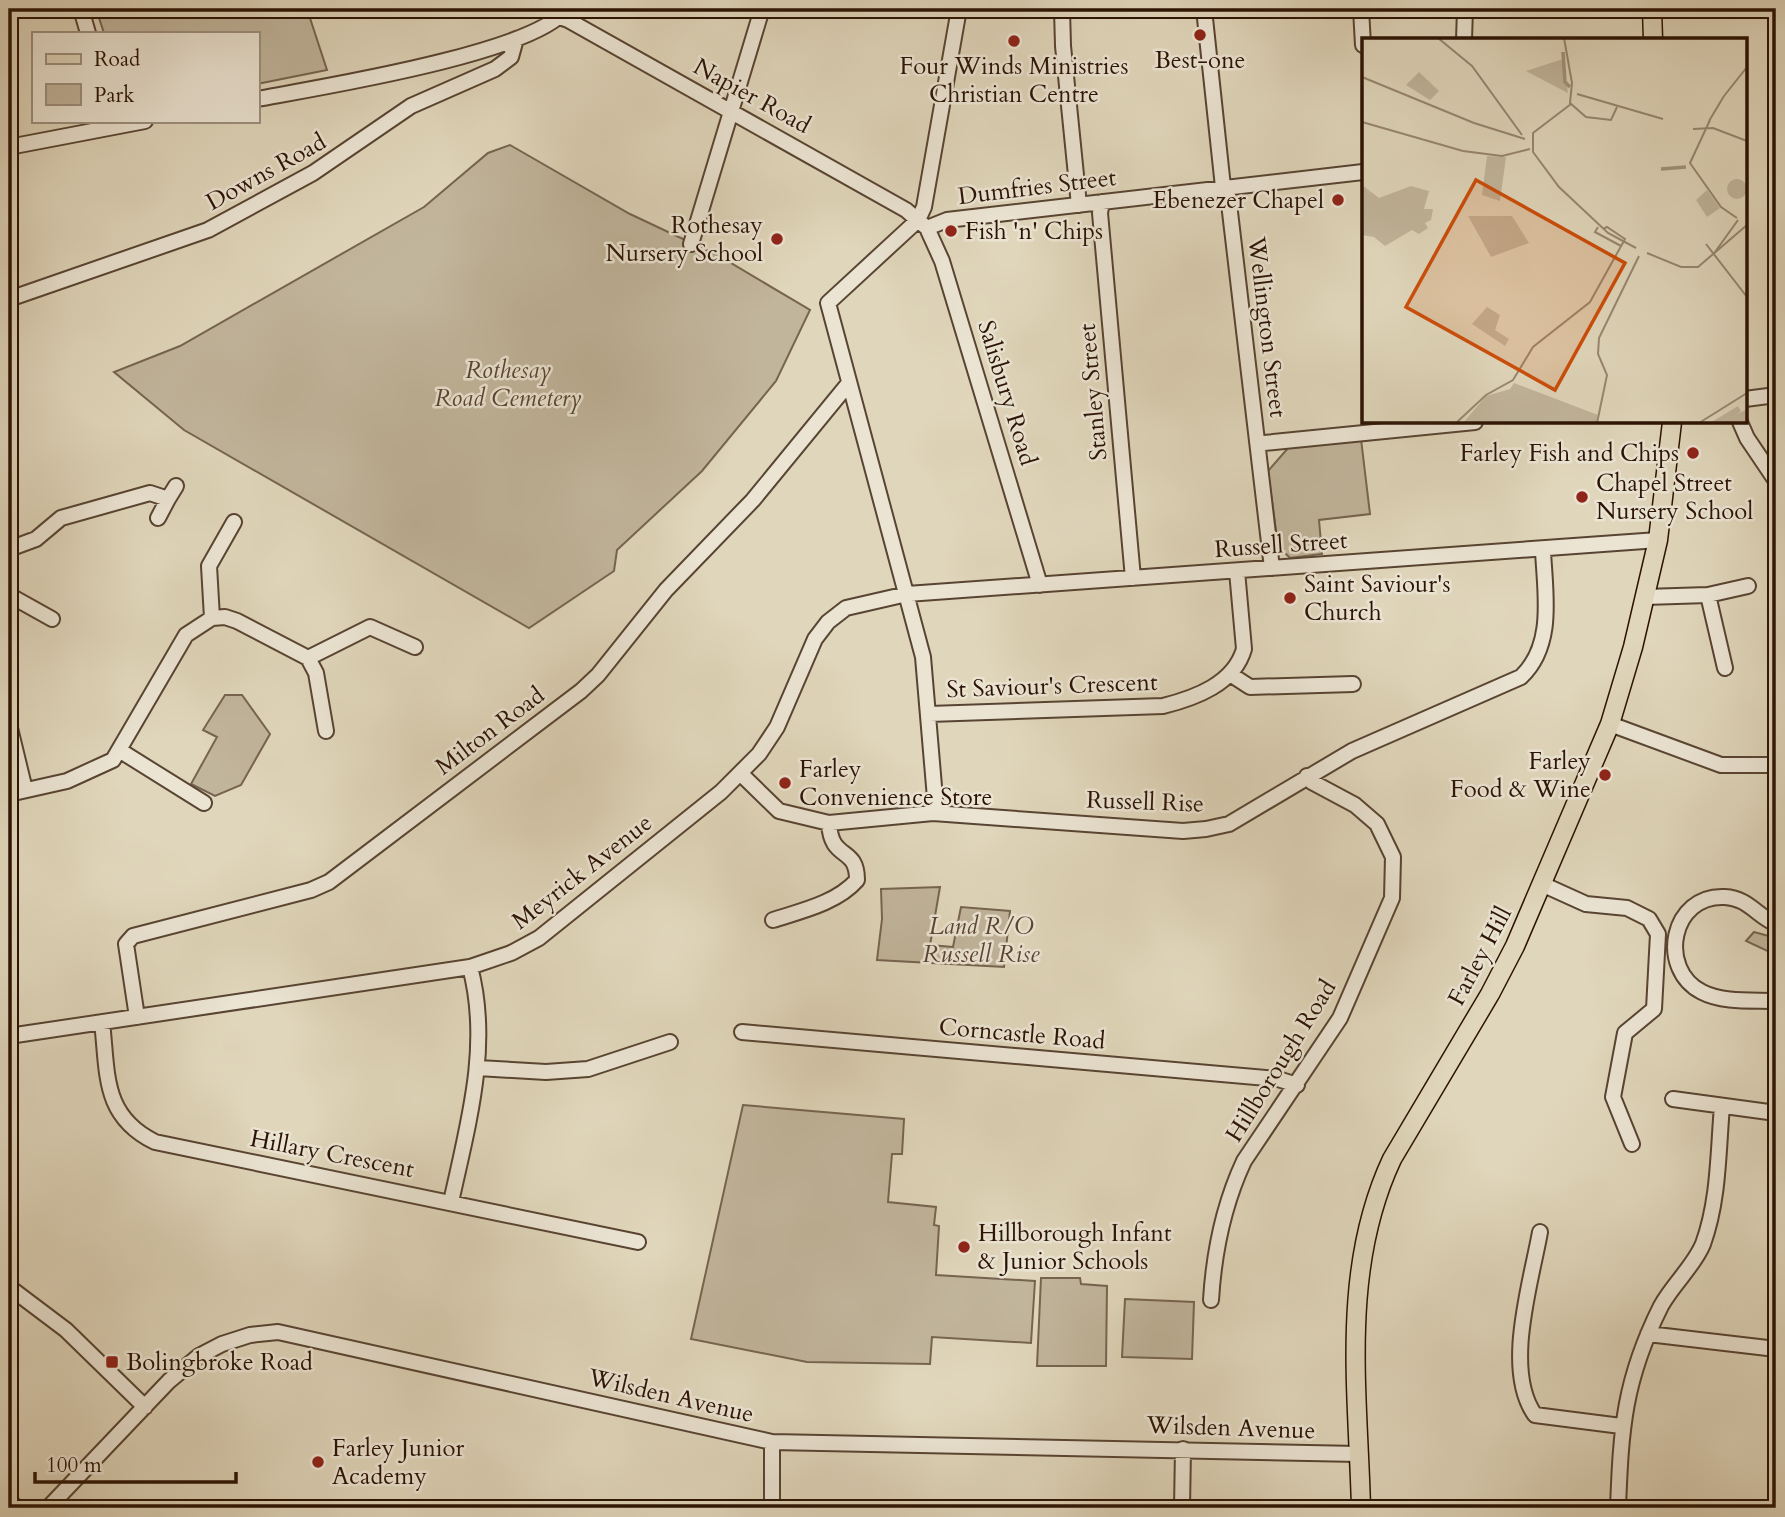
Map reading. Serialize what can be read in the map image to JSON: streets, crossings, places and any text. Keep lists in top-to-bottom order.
{
  "streets": {
    "main road": ["Farley Hill"],
    "street": [
      "Napier Road",
      "Downs Road",
      "Dumfries Street",
      "Wellington Street",
      "Stanley Street",
      "Salisbury Road",
      "Russell Street",
      "St Saviour's Crescent",
      "Milton Road",
      "Russell Rise",
      "Meyrick Avenue",
      "Corncastle Road",
      "Hillborough Road",
      "Hillary Crescent",
      "Wilsden Avenue"
    ]
  },
  "crossings": [
    ["Napier Road", "Dumfries Street"],
    ["Napier Road", "Salisbury Road"],
    ["Dumfries Street", "Wellington Street"],
    ["Dumfries Street", "Stanley Street"],
    ["Dumfries Street", "Salisbury Road"],
    ["Wellington Street", "Russell Street"],
    ["Stanley Street", "Russell Street"],
    ["Salisbury Road", "Russell Street"],
    ["Russell Street", "Russell Rise"],
    ["Russell Street", "Meyrick Avenue"],
    ["Russell Street", "Farley Hill"],
    ["Milton Road", "Meyrick Avenue"],
    ["Russell Rise", "Meyrick Avenue"],
    ["Russell Rise", "Hillborough Road"],
    ["Meyrick Avenue", "Hillary Crescent"],
    ["Farley Hill", "Wilsden Avenue"],
    ["Corncastle Road", "Hillborough Road"]
  ],
  "parks": ["Rothesay Road Cemetery", "Land R/O Russell Rise"],
  "places": {
    "other": [
      "Best-one",
      "Four Winds Ministries Christian Centre",
      "Ebenezer Chapel",
      "Fish 'n' Chips",
      "Rothesay Nursery School",
      "Farley Fish and Chips",
      "Chapel Street Nursery School",
      "Saint Saviour's Church",
      "Farley Food & Wine",
      "Farley Convenience Store",
      "Hillborough Infant & Junior Schools",
      "Farley Junior Academy"
    ],
    "transit": ["Bolingbroke Road"]
  },
  "legend": ["Road", "Park"],
  "scale_bar": "100 m"
}
